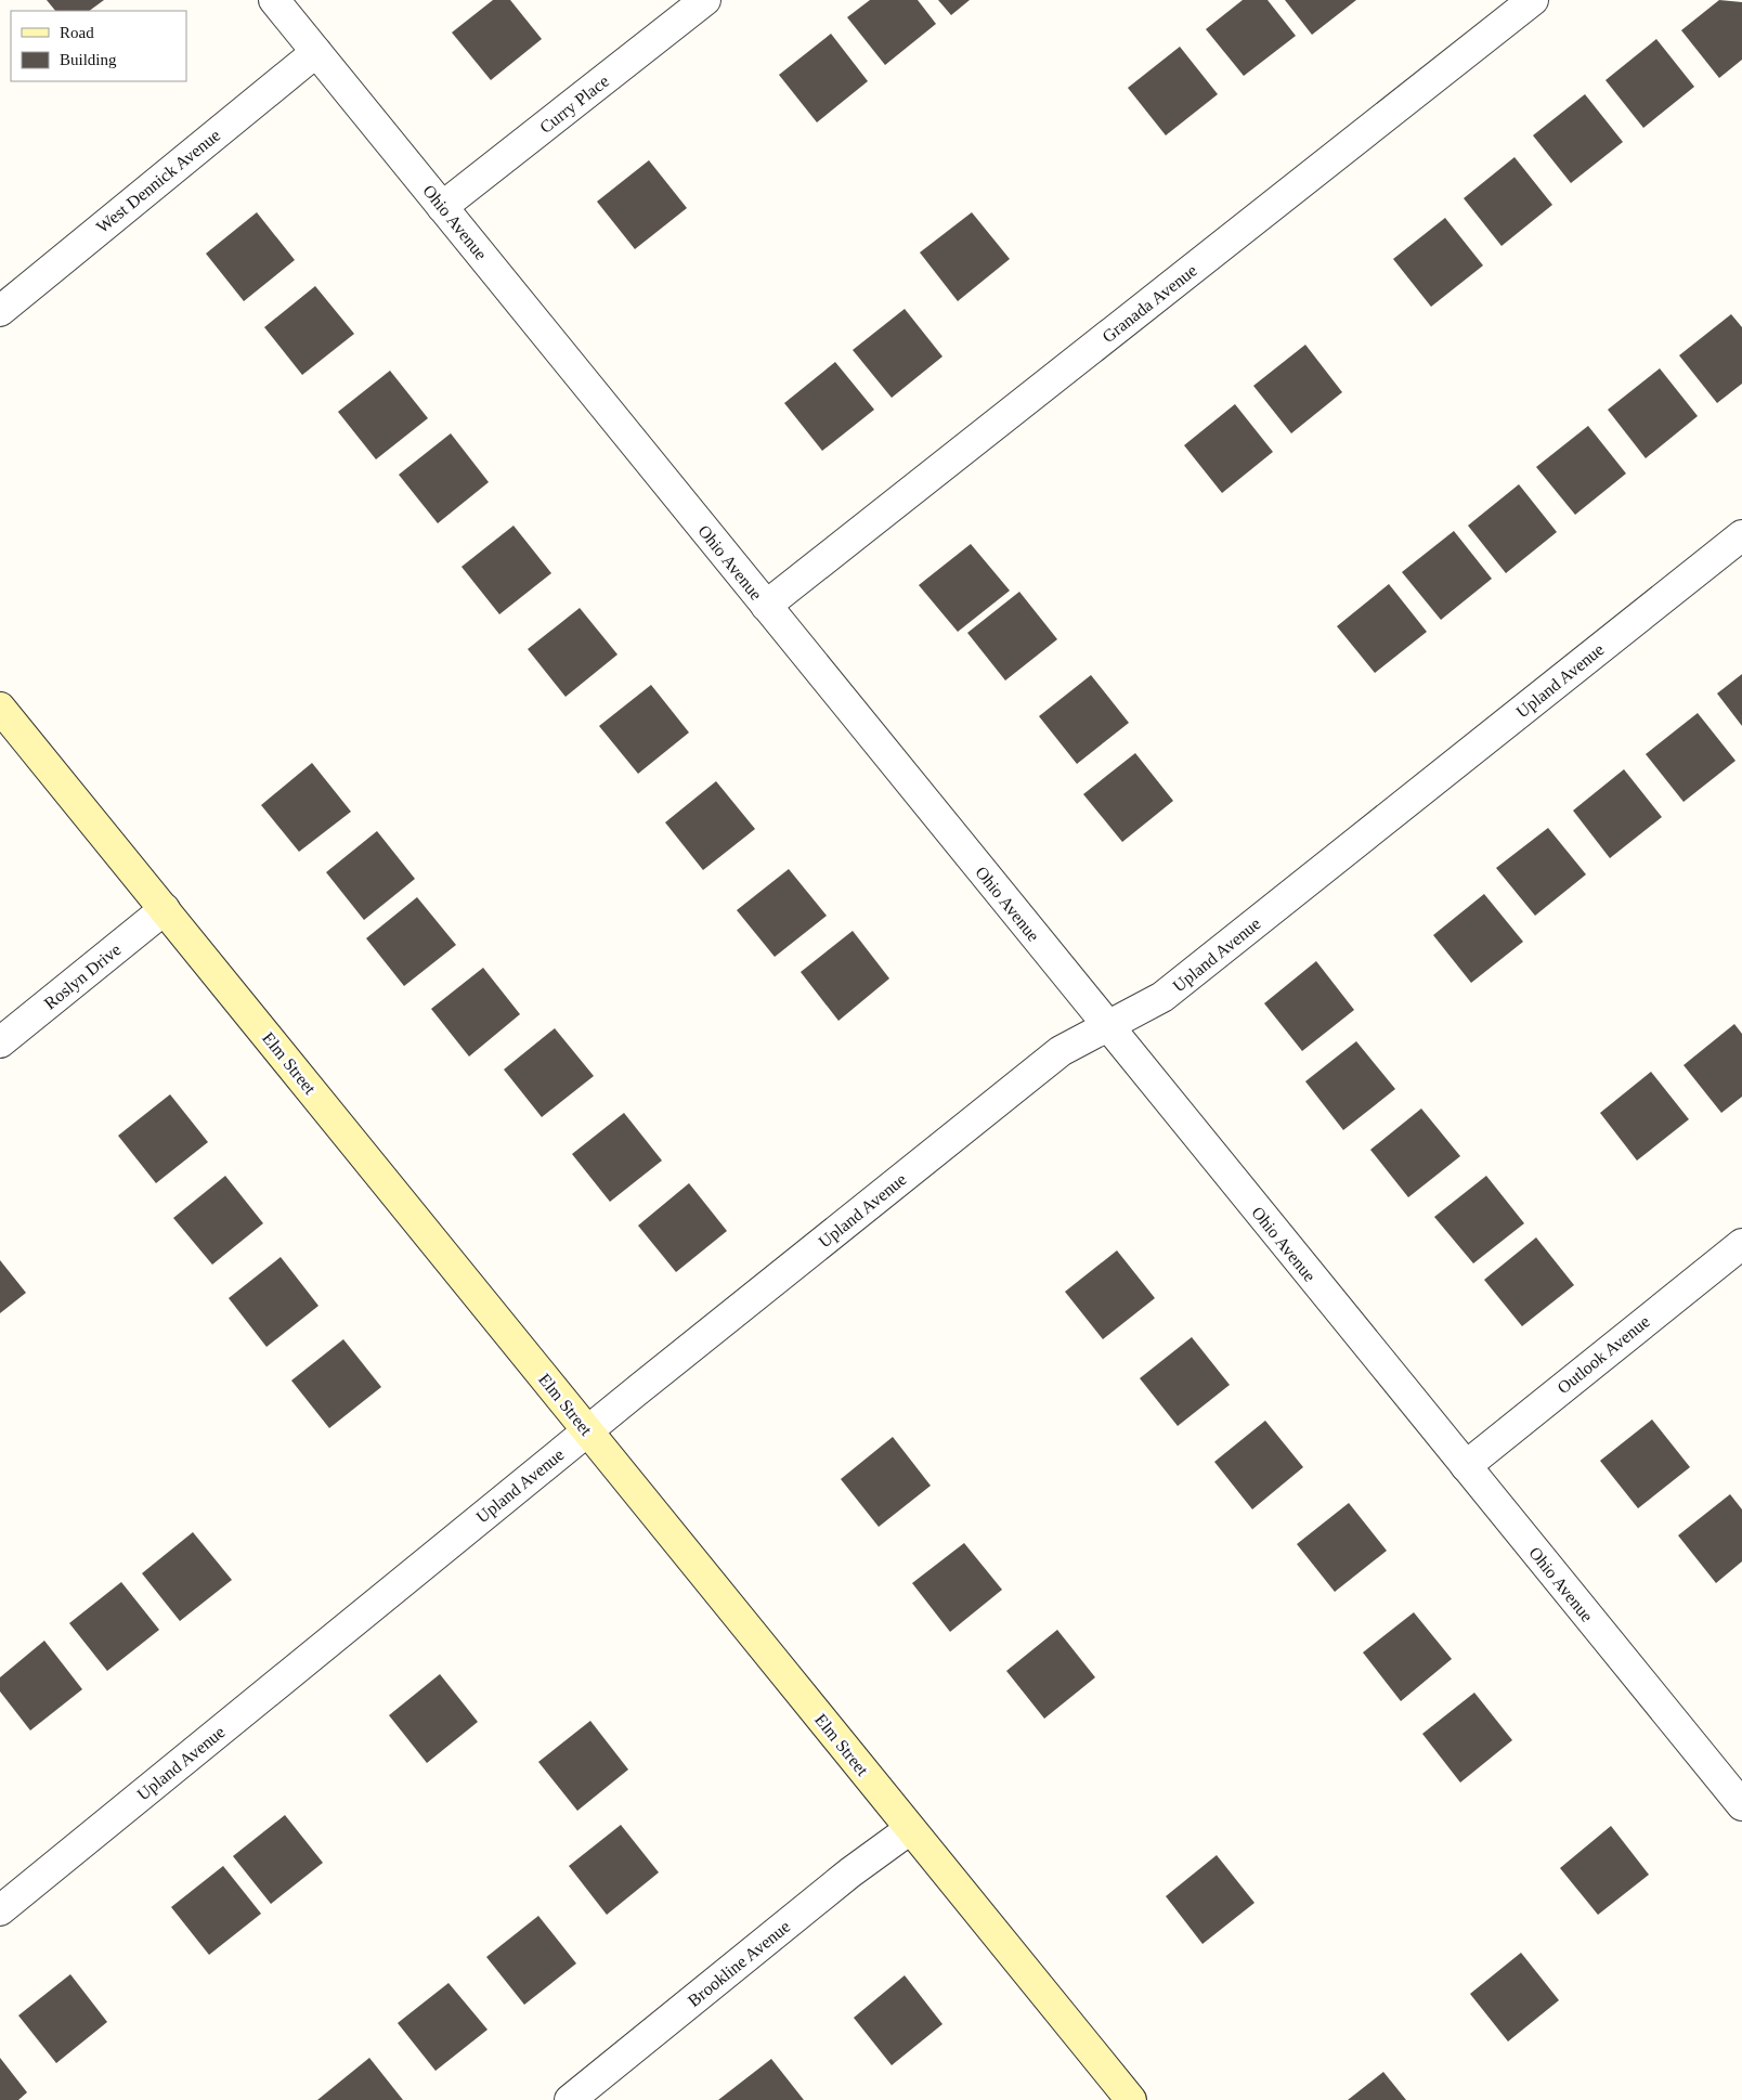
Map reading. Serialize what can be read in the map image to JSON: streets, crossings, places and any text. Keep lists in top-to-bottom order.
{
  "streets": {
    "street": [
      "Curry Place",
      "West Dennick Avenue",
      "Ohio Avenue",
      "Granada Avenue",
      "Upland Avenue",
      "Roslyn Drive",
      "Elm Street",
      "Outlook Avenue",
      "Brookline Avenue"
    ]
  },
  "crossings": [
    ["Curry Place", "Ohio Avenue"],
    ["West Dennick Avenue", "Ohio Avenue"],
    ["Ohio Avenue", "Granada Avenue"],
    ["Ohio Avenue", "Upland Avenue"],
    ["Ohio Avenue", "Outlook Avenue"],
    ["Upland Avenue", "Elm Street"],
    ["Roslyn Drive", "Elm Street"],
    ["Elm Street", "Brookline Avenue"]
  ],
  "legend": ["Road", "Building"]
}
